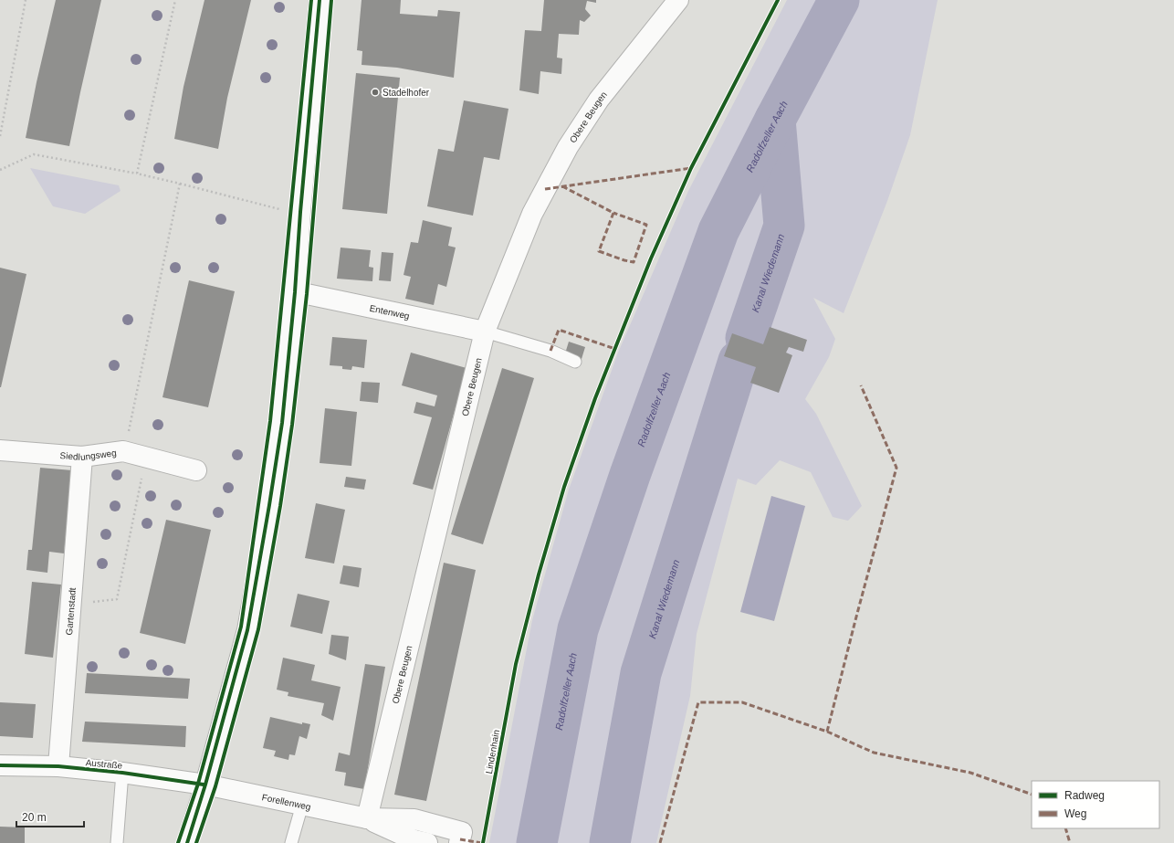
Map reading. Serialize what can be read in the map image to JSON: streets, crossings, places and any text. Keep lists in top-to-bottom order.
{
  "streets": {
    "street": [
      "Obere Beugen",
      "Entenweg",
      "Siedlungsweg",
      "Gartenstadt",
      "Austraße",
      "Forellenweg"
    ],
    "cycle path": ["Lindenhain"]
  },
  "crossings": [
    ["Obere Beugen", "Entenweg"],
    ["Obere Beugen", "Forellenweg"],
    ["Siedlungsweg", "Gartenstadt"],
    ["Gartenstadt", "Austraße"],
    ["Austraße", "Forellenweg"]
  ],
  "water": ["Radolfzeller Aach", "Kanal Wiedemann"],
  "places": ["Stadelhofer"],
  "legend": ["Radweg", "Weg"],
  "scale_bar": "20 m"
}
